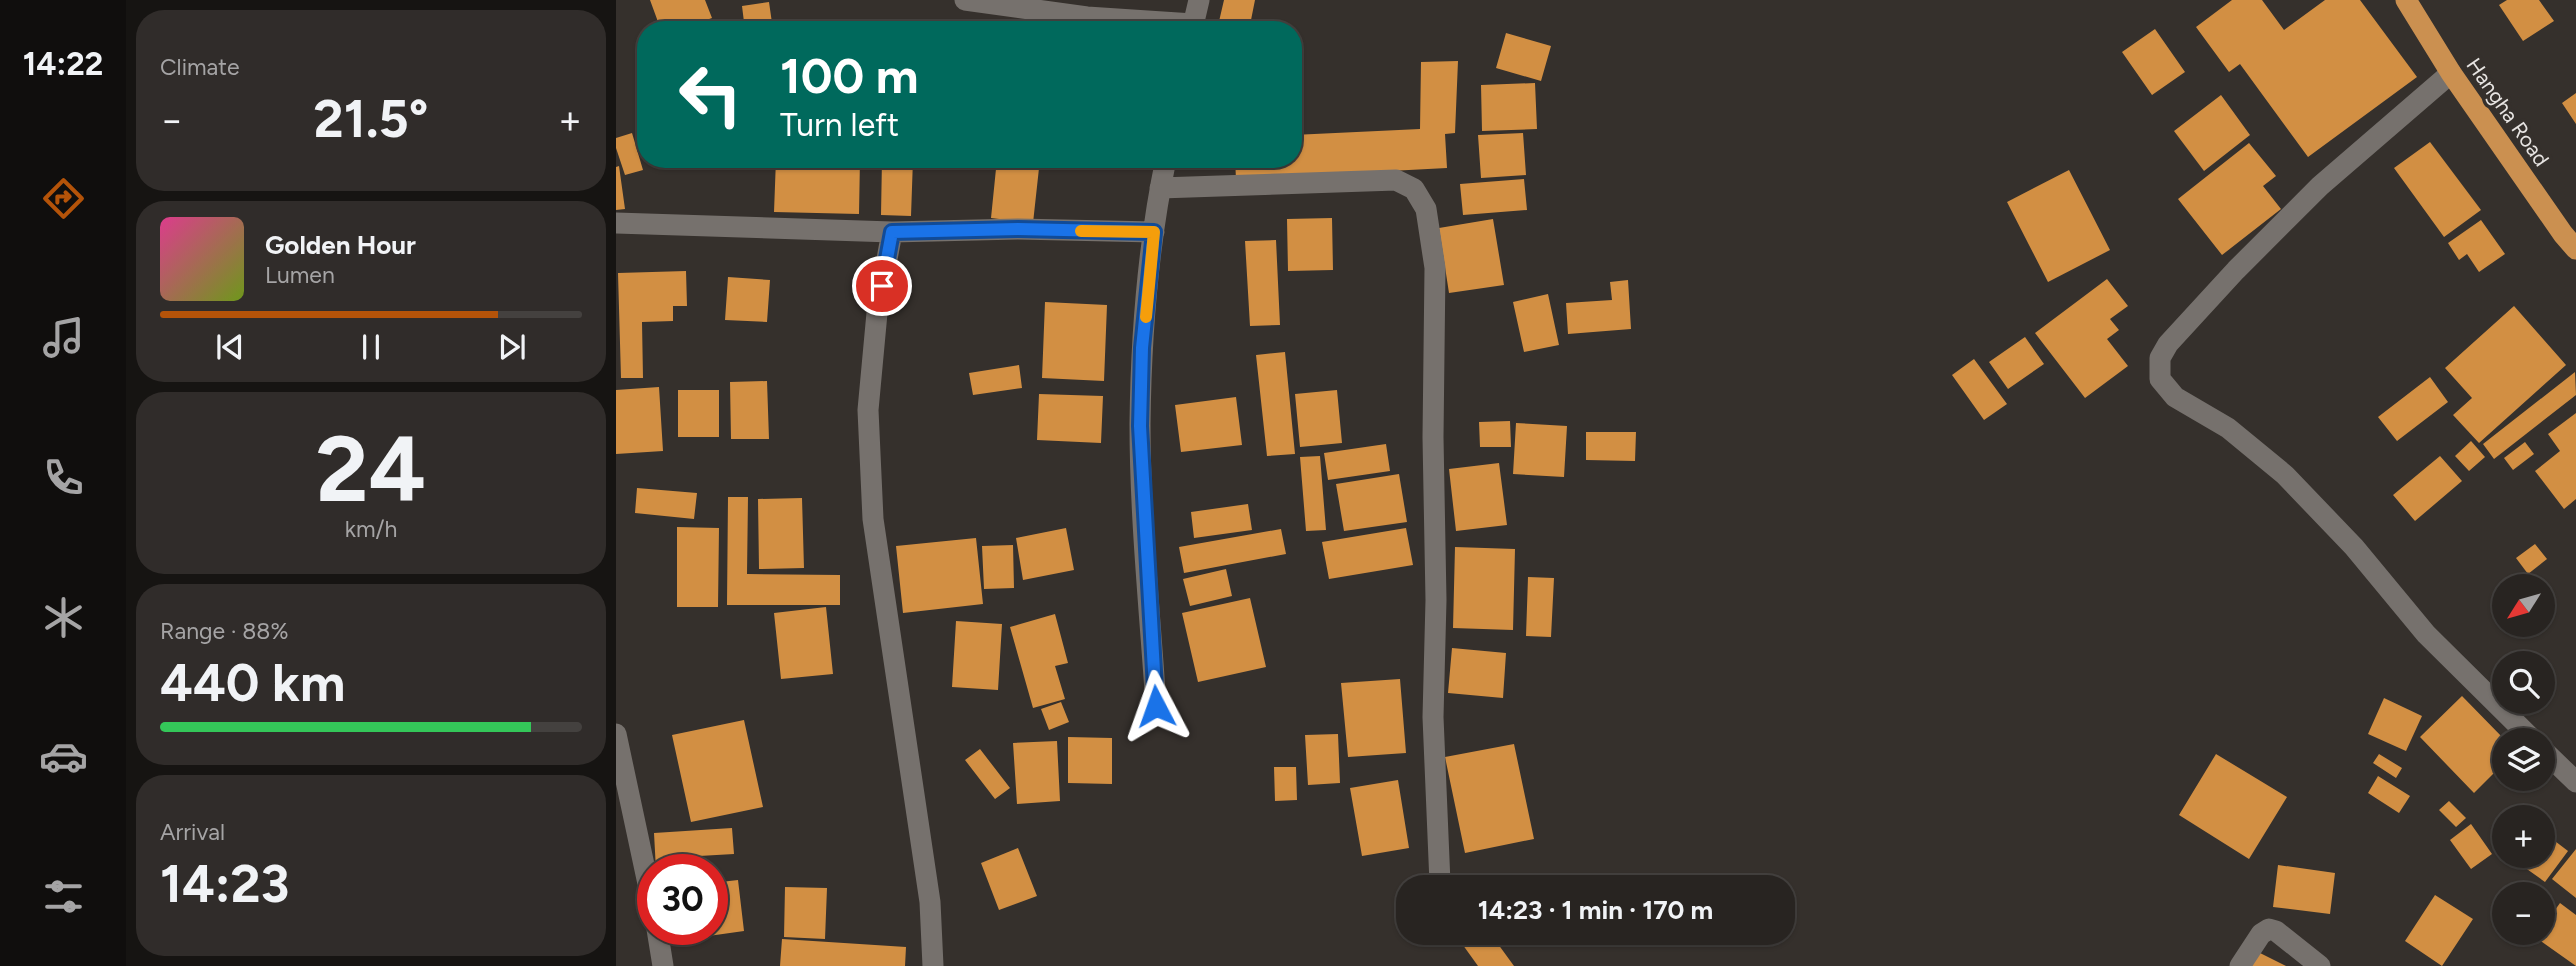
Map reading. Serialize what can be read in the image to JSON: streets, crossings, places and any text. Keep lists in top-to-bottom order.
{
  "streets": {
    "highway": ["Hangha Road"]
  },
  "north": "bottom left",
  "page": {
    "tabs": "14:22",
    "tile": [
      "Climate",
      ["24", "km/h"],
      ["Range · 88%", "440 km"],
      ["Arrival", "14:23"]
    ],
    "turn": ["100 m", "Turn left"],
    "heat": ["−", "21.5°", "+"],
    "song": ["Golden Hour", "Lumen"],
    "map_buttons": ["+", "−"],
    "limit": "30",
    "trip": "14:23 · 1 min · 170 m"
  }
}
